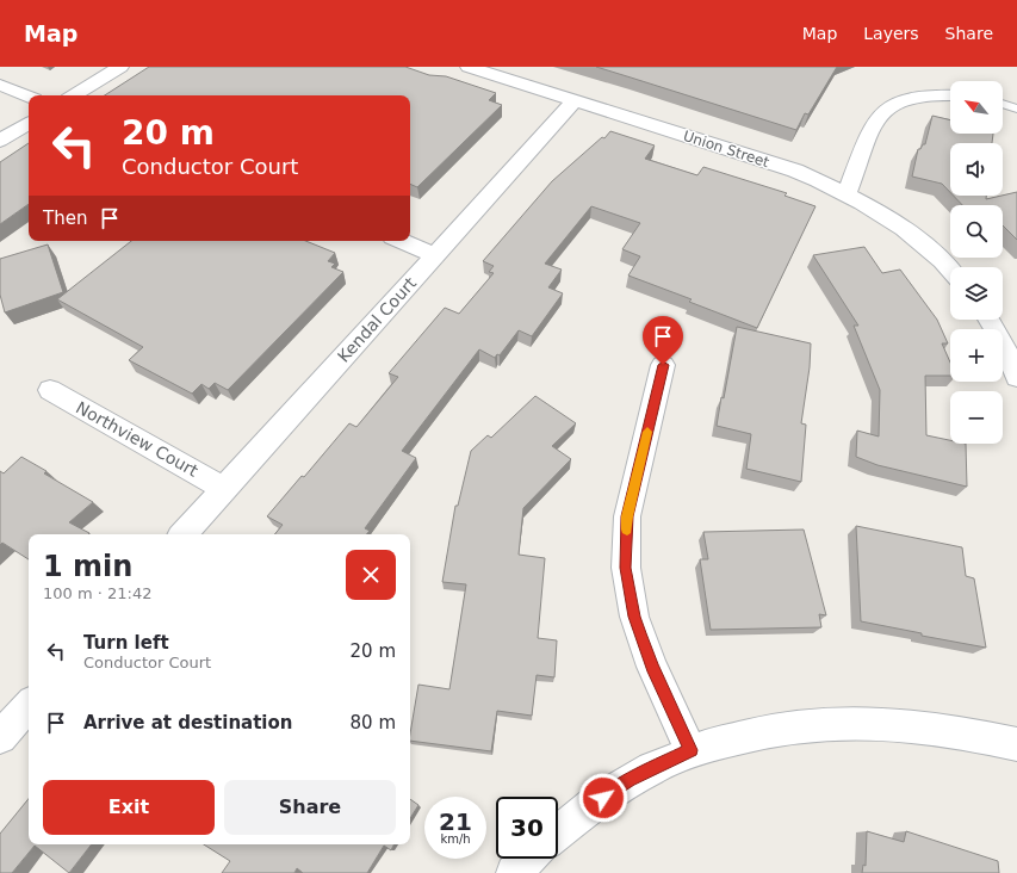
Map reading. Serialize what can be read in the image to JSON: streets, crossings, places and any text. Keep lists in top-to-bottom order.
{
  "streets": {
    "street": ["Union Street", "Kendal Court", "Northview Court"]
  },
  "crossings": [
    ["Union Street", "Kendal Court"],
    ["Kendal Court", "Northview Court"]
  ],
  "north": "top left",
  "page": {
    "header": "Map",
    "nav": ["Map", "Layers", "Share"],
    "map_buttons": ["+", "−"],
    "turn": ["20 m", "Conductor Court"],
    "then": "Then",
    "heading": ["1 min", "100 m · 21:42"],
    "list": [
      {
        "name": "Turn left",
        "note": "Conductor Court",
        "value": "20 m"
      },
      {
        "name": "Arrive at destination",
        "value": "80 m"
      }
    ],
    "buttons": ["Exit", "Share"],
    "speed": "21 km/h",
    "limit": "30"
  }
}
